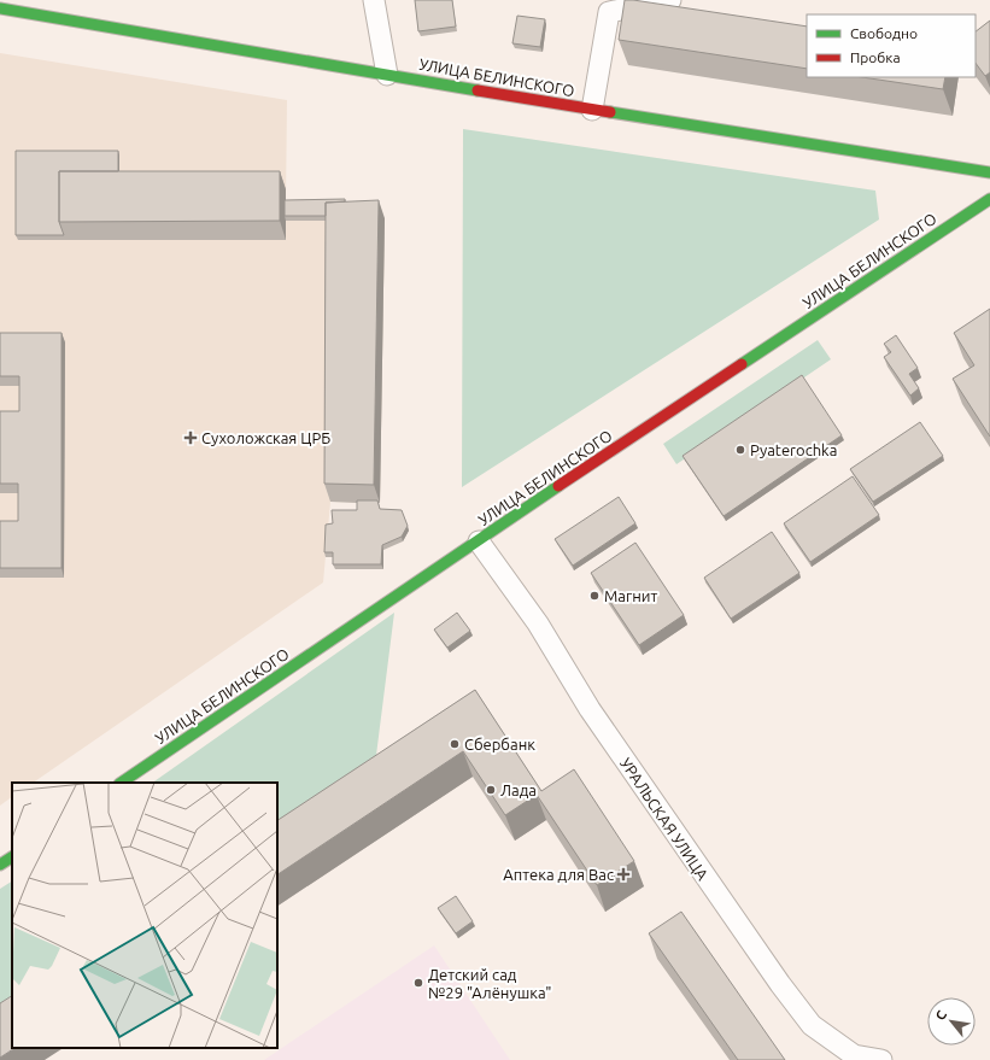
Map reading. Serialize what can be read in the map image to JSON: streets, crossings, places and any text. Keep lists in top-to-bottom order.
{
  "streets": {
    "main road": ["УЛИЦА БЕЛИНСКОГО"],
    "street": ["УРАЛЬСКАЯ УЛИЦА"]
  },
  "crossings": [
    ["УЛИЦА БЕЛИНСКОГО", "УРАЛЬСКАЯ УЛИЦА"]
  ],
  "places": {
    "health": ["Сухоложская ЦРБ", "Аптека для Вас"],
    "other": [
      "Pyaterochka",
      "Магнит",
      "Сбербанк",
      "Лада",
      "Детский сад №29 \"Алёнушка\""
    ]
  },
  "legend": ["Свободно", "Пробка"],
  "north": "top left"
}
